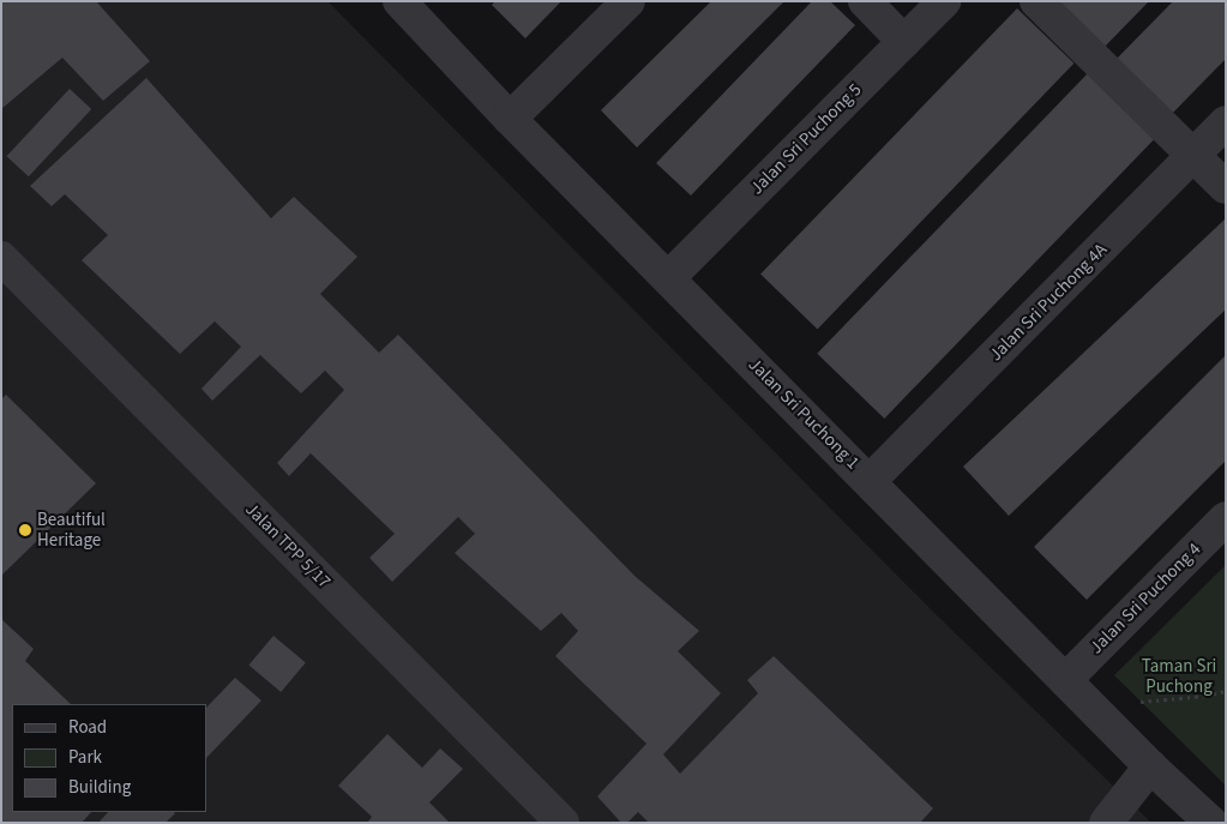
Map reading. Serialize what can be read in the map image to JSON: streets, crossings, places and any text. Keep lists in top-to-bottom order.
{
  "streets": {
    "street": [
      "Jalan Sri Puchong 5",
      "Jalan Sri Puchong 4A",
      "Jalan Sri Puchong 1",
      "Jalan TPP 5/17",
      "Jalan Sri Puchong 4"
    ]
  },
  "crossings": [
    ["Jalan Sri Puchong 5", "Jalan Sri Puchong 1"],
    ["Jalan Sri Puchong 4A", "Jalan Sri Puchong 1"],
    ["Jalan Sri Puchong 1", "Jalan Sri Puchong 4"]
  ],
  "parks": ["Taman Sri Puchong"],
  "places": ["Beautiful Heritage"],
  "legend": ["Road", "Park", "Building"]
}
